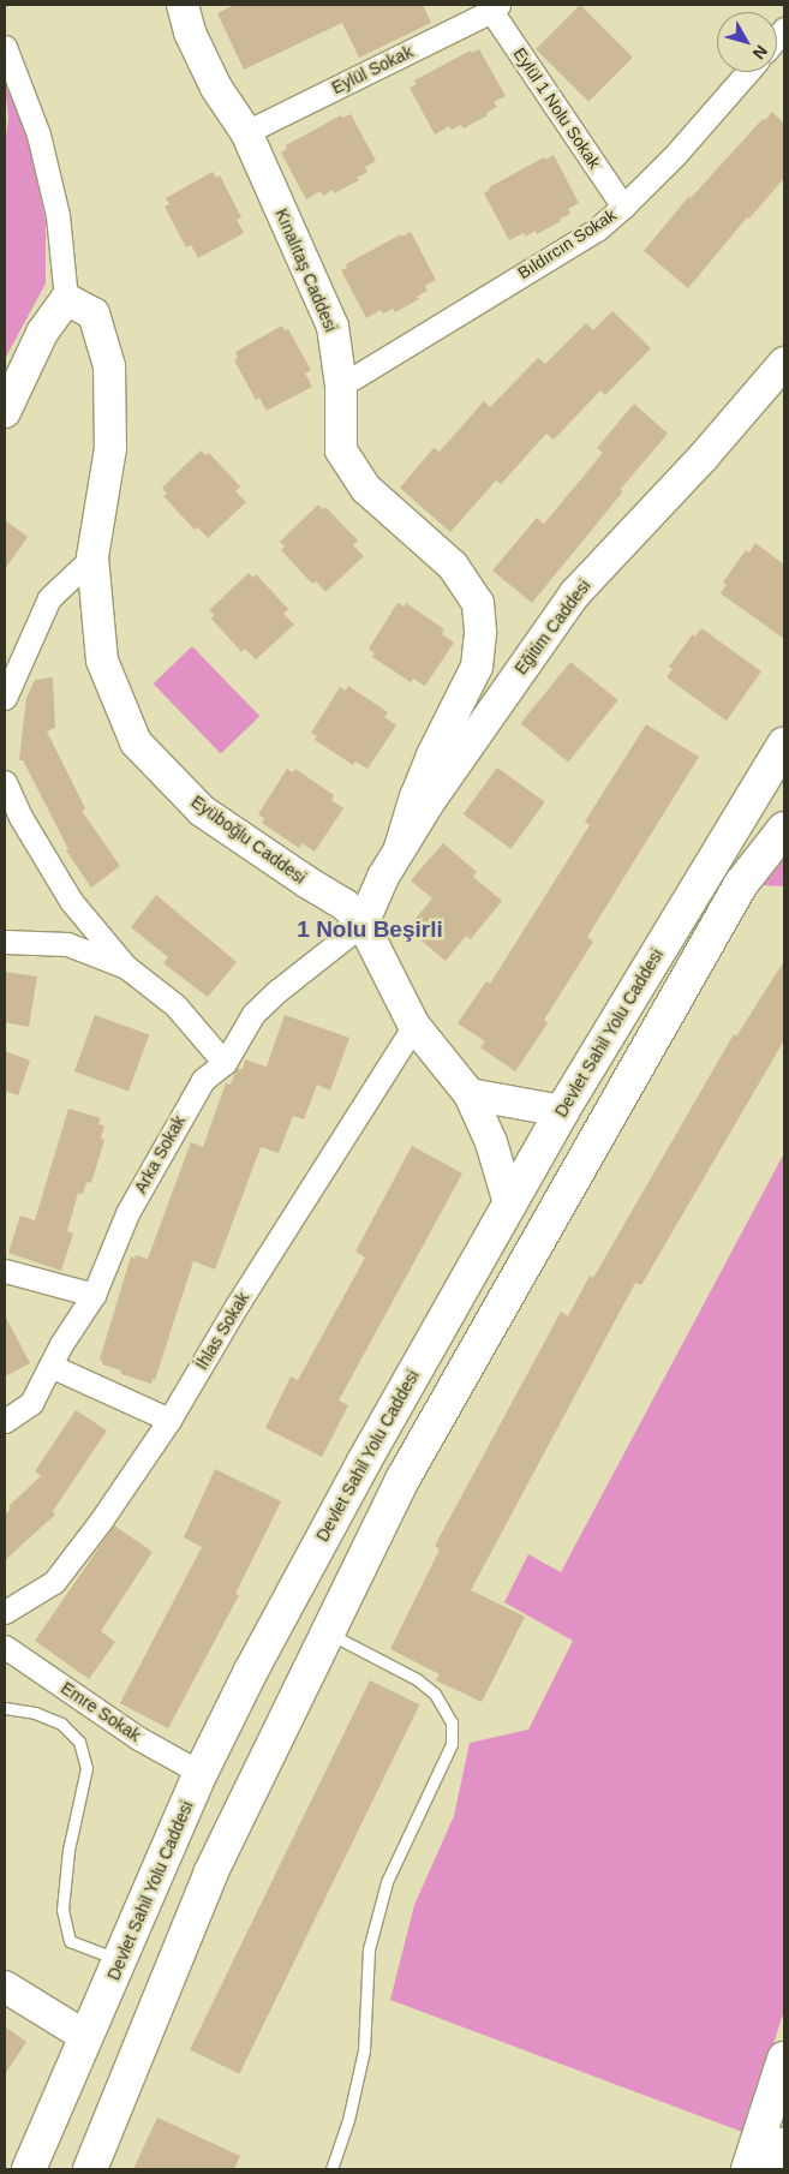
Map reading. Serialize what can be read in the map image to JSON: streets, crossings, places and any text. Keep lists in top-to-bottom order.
{
  "streets": {
    "main road": ["Devlet Sahil Yolu Caddesi"],
    "street": [
      "Eylül Sokak",
      "Eylül 1 Nolu Sokak",
      "Bıldırcın Sokak",
      "Kınalıtaş Caddesi",
      "Eğitim Caddesi",
      "Eyüboğlu Caddesi",
      "Arka Sokak",
      "İhlas Sokak",
      "Emre Sokak"
    ]
  },
  "crossings": [
    ["Eylül Sokak", "Eylül 1 Nolu Sokak"],
    ["Eylül Sokak", "Kınalıtaş Caddesi"],
    ["Eylül 1 Nolu Sokak", "Bıldırcın Sokak"],
    ["Bıldırcın Sokak", "Kınalıtaş Caddesi"],
    ["Kınalıtaş Caddesi", "Eğitim Caddesi"],
    ["Eğitim Caddesi", "Eyüboğlu Caddesi"],
    ["Eğitim Caddesi", "Arka Sokak"],
    ["Eyüboğlu Caddesi", "Devlet Sahil Yolu Caddesi"],
    ["Eyüboğlu Caddesi", "Arka Sokak"],
    ["Eyüboğlu Caddesi", "İhlas Sokak"],
    ["Devlet Sahil Yolu Caddesi", "Emre Sokak"]
  ],
  "districts": ["1 Nolu Beşirli"],
  "north": "bottom right"
}
